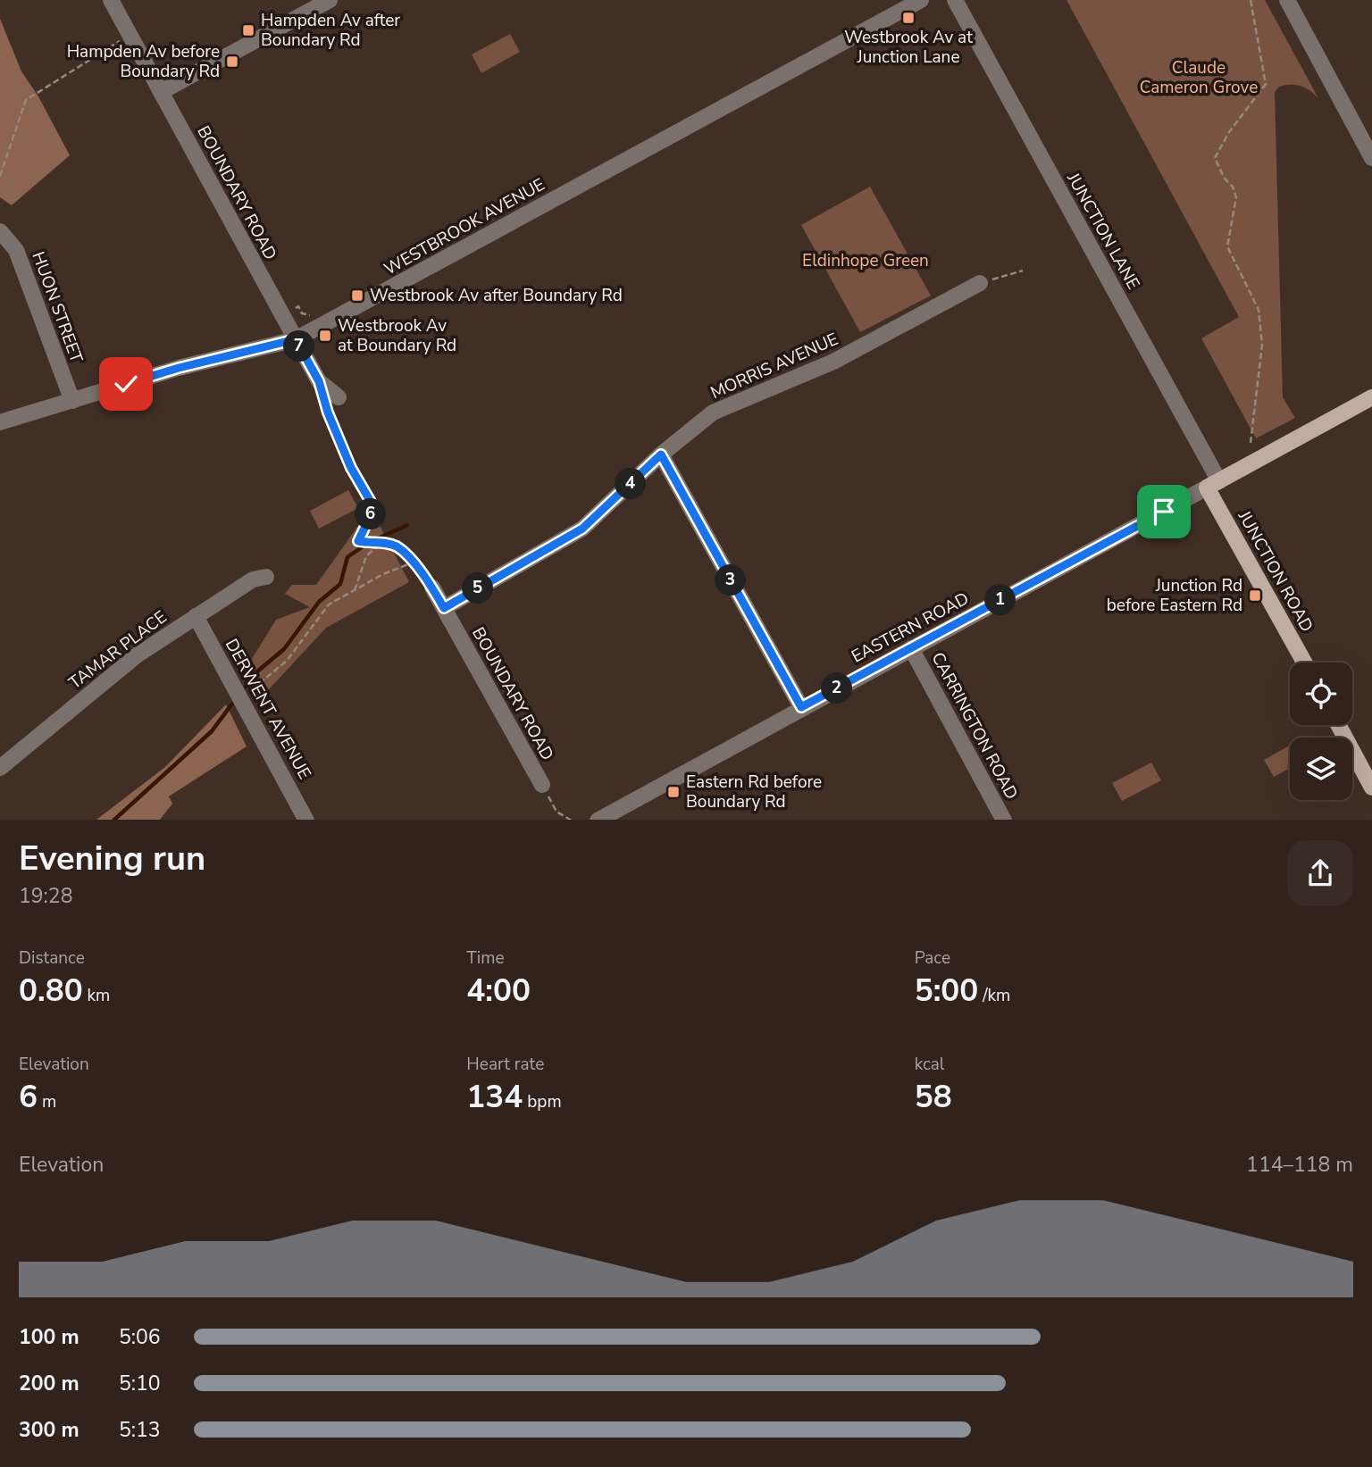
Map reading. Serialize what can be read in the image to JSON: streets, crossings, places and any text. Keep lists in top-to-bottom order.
{
  "streets": {
    "main road": ["JUNCTION ROAD", "EASTERN ROAD"],
    "street": [
      "BOUNDARY ROAD",
      "WESTBROOK AVENUE",
      "JUNCTION LANE",
      "HUON STREET",
      "MORRIS AVENUE",
      "TAMAR PLACE",
      "DERWENT AVENUE",
      "CARRINGTON ROAD"
    ]
  },
  "crossings": [
    ["BOUNDARY ROAD", "WESTBROOK AVENUE"],
    ["BOUNDARY ROAD", "MORRIS AVENUE"],
    ["WESTBROOK AVENUE", "HUON STREET"],
    ["JUNCTION LANE", "JUNCTION ROAD"],
    ["JUNCTION LANE", "EASTERN ROAD"],
    ["JUNCTION ROAD", "EASTERN ROAD"],
    ["EASTERN ROAD", "CARRINGTON ROAD"],
    ["TAMAR PLACE", "DERWENT AVENUE"]
  ],
  "parks": ["Claude Cameron Grove", "Eldinhope Green"],
  "places": {
    "transit": [
      "Westbrook Av at Junction Lane",
      "Hampden Av after Boundary Rd",
      "Hampden Av before Boundary Rd",
      "Westbrook Av after Boundary Rd",
      "Westbrook Av at Boundary Rd",
      "Junction Rd before Eastern Rd",
      "Eastern Rd before Boundary Rd"
    ]
  },
  "page": {
    "pins": [
      "7",
      "4",
      "6",
      "3",
      "5",
      "1",
      "2"
    ],
    "heading": ["Evening run", "19:28"],
    "stats": [
      ["Distance", "0.80 km"],
      ["Time", "4:00"],
      ["Pace", "5:00 /km"],
      ["Elevation", "6 m"],
      ["Heart rate", "134 bpm"],
      ["kcal", "58"]
    ],
    "chart": ["Elevation", "114–118 m"],
    "list": [
      {
        "name": "100 m",
        "note": "5:06"
      },
      {
        "name": "200 m",
        "note": "5:10"
      },
      {
        "name": "300 m",
        "note": "5:13"
      }
    ]
  }
}
